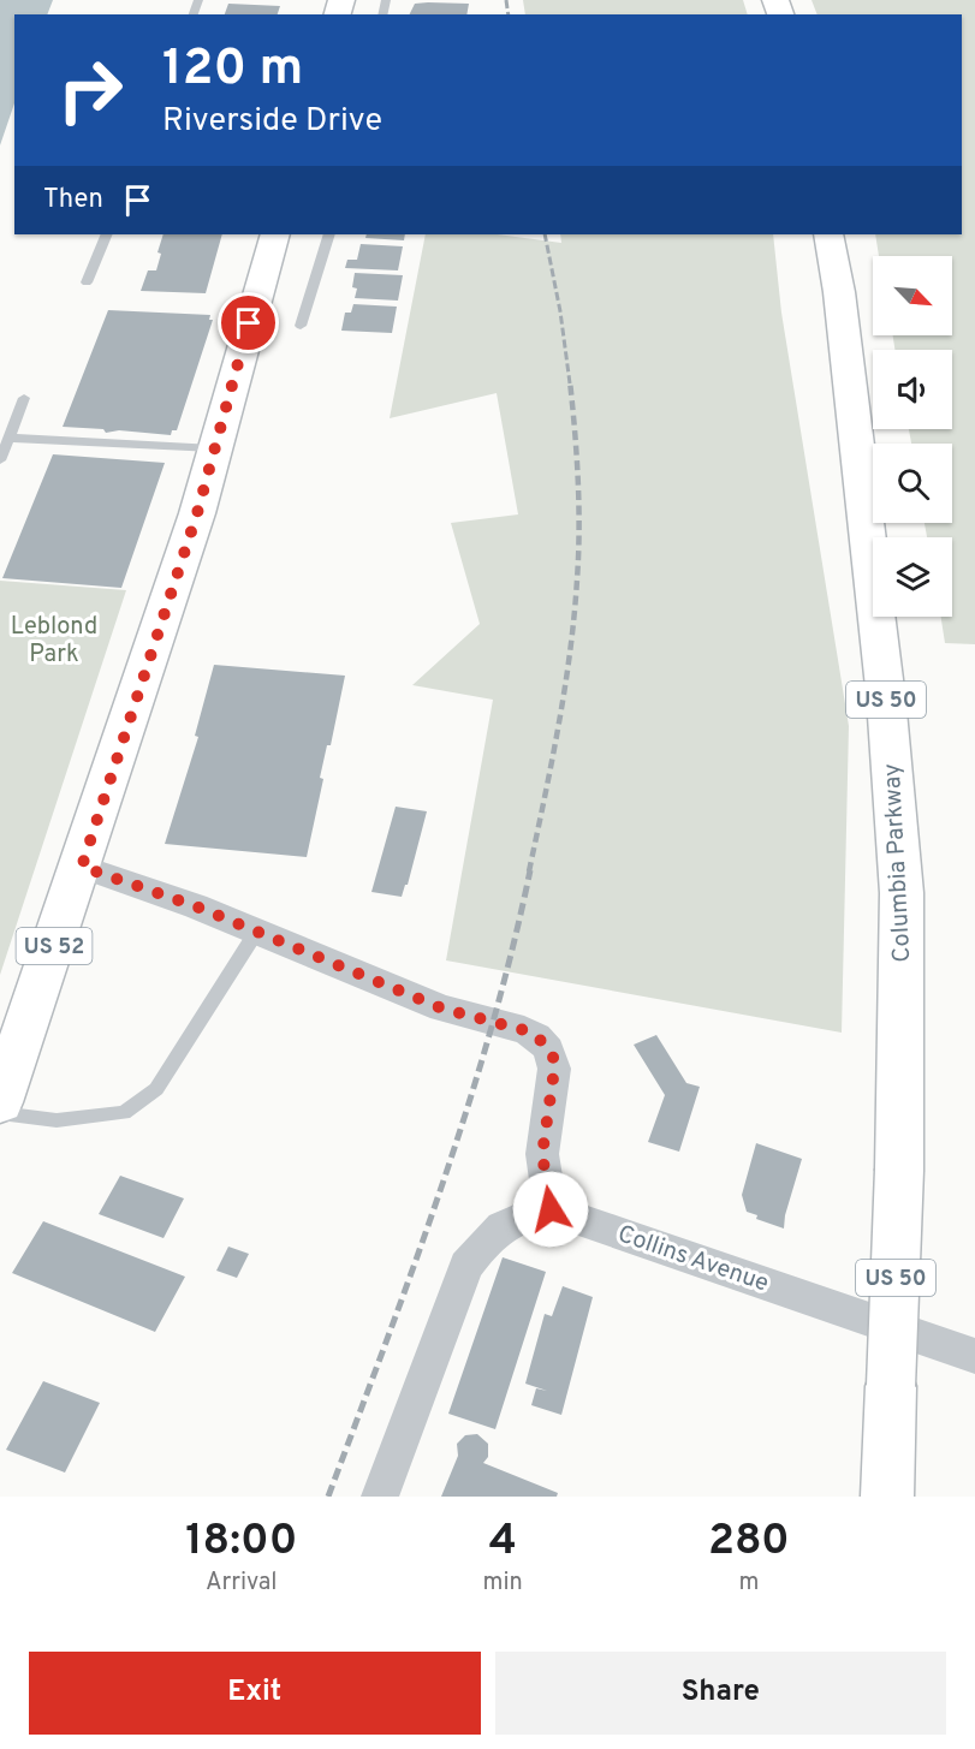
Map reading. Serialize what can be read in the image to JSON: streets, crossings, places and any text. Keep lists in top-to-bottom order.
{
  "streets": {
    "main road": ["US 50", "Columbia Parkway", "US 52"],
    "street": ["Collins Avenue"]
  },
  "parks": ["Leblond Park"],
  "north": "bottom right",
  "page": {
    "turn": ["120 m", "Riverside Drive"],
    "then": "Then",
    "eta": [
      "18:00",
      "Arrival",
      "4",
      "min",
      "280",
      "m"
    ],
    "buttons": ["Exit", "Share"]
  }
}
